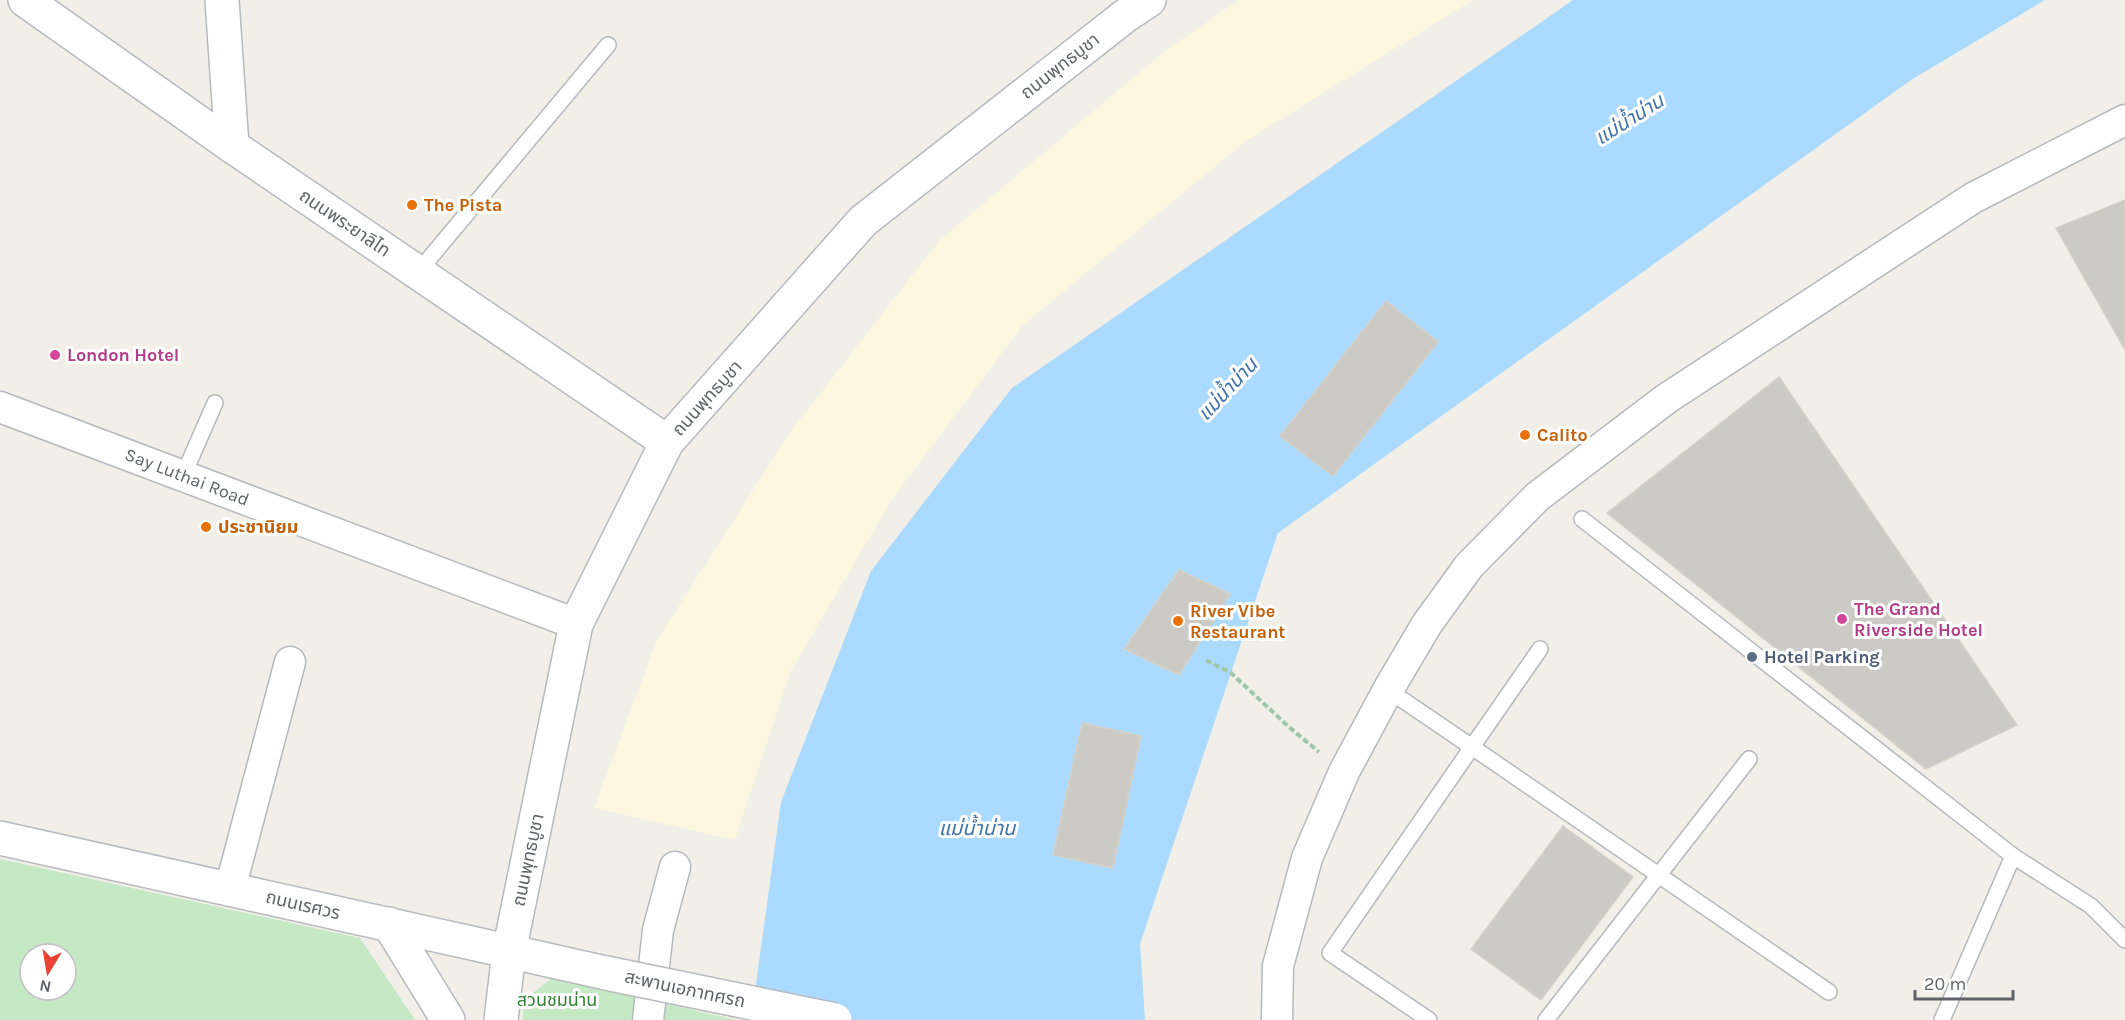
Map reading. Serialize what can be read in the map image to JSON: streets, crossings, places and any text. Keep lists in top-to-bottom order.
{
  "streets": {
    "street": [
      "ถนนพุทธบูชา",
      "ถนนพระยาลิไท",
      "Say Luthai Road",
      "ถนนเรศวร",
      "สะพานเอกาทศรถ"
    ]
  },
  "crossings": [
    ["ถนนพุทธบูชา", "ถนนพระยาลิไท"],
    ["ถนนพุทธบูชา", "Say Luthai Road"],
    ["ถนนพุทธบูชา", "ถนนเรศวร"],
    ["ถนนเรศวร", "สะพานเอกาทศรถ"]
  ],
  "water": ["แม่น้ำน่าน"],
  "parks": ["สวนชมน่าน"],
  "places": [
    "The Pista",
    "London Hotel",
    "Calito",
    "ประชานิยม",
    "The Grand Riverside Hotel",
    "River Vibe Restaurant",
    "Hotel Parking"
  ],
  "scale_bar": "20 m",
  "north": "bottom"
}
